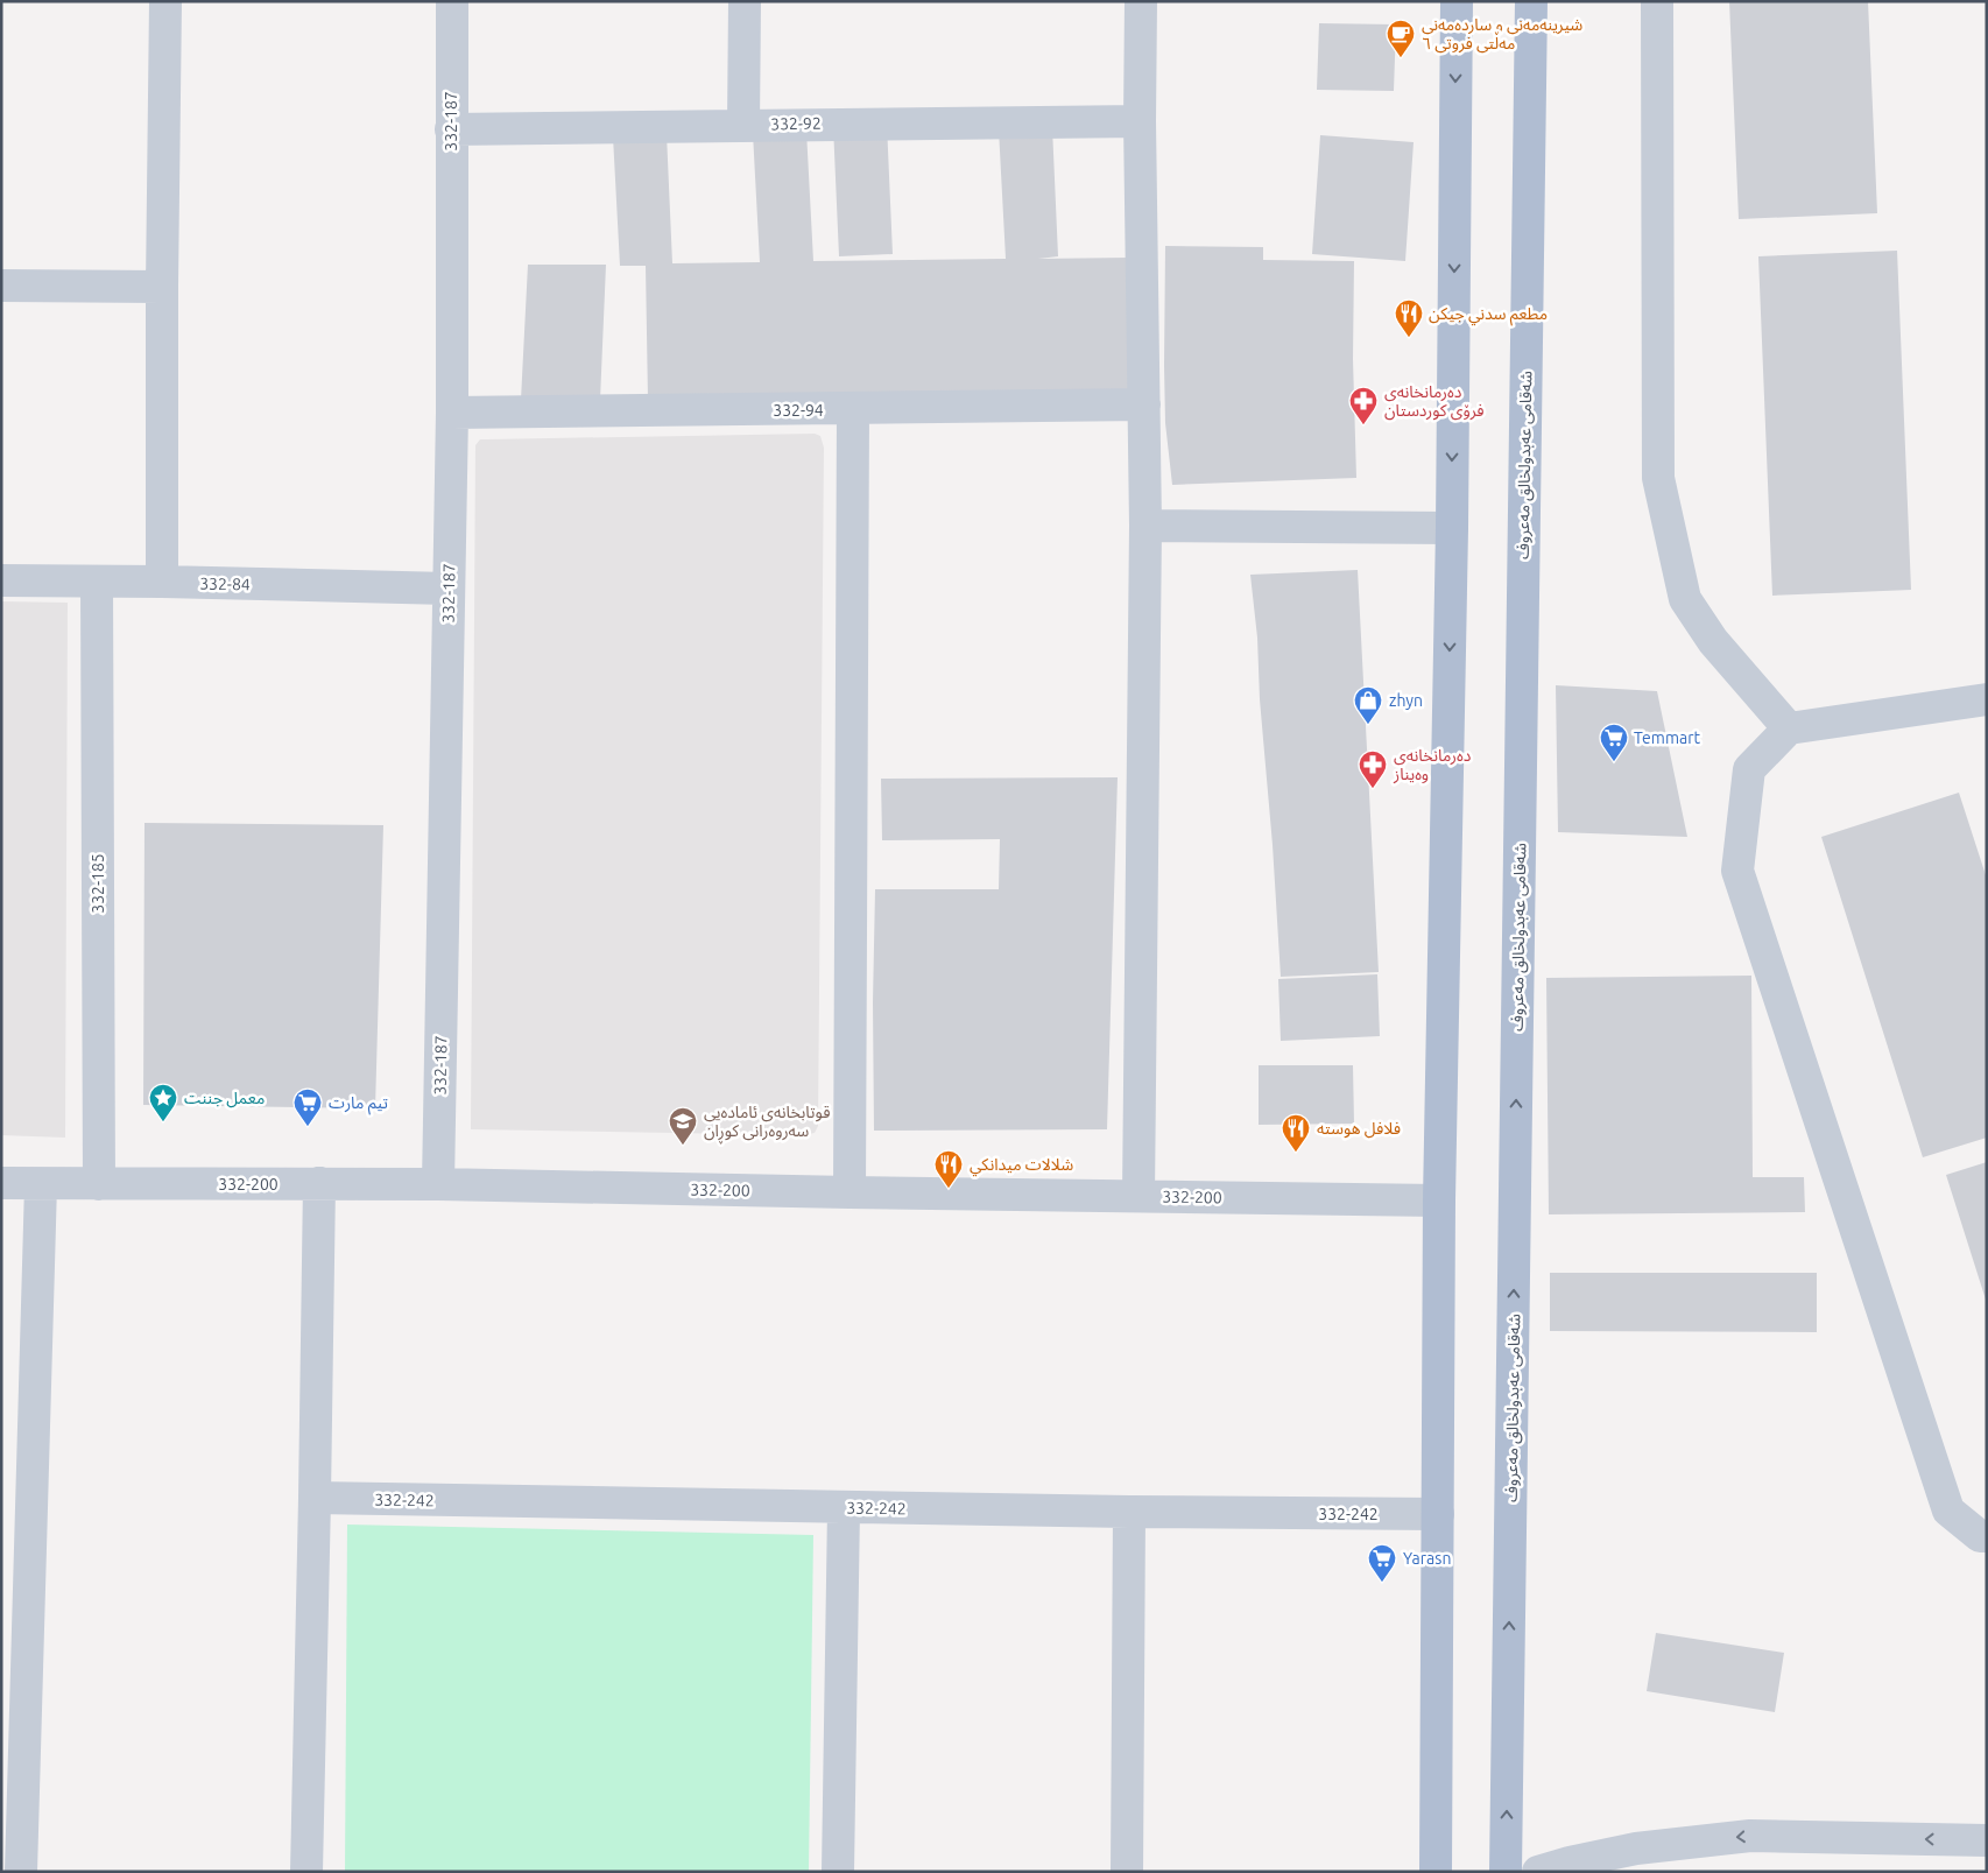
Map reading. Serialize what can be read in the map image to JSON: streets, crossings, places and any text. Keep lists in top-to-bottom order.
{
  "streets": {
    "main road": ["شەقامی عەبدولخالق مەعروف"],
    "street": [
      "332-187",
      "332-92",
      "332-94",
      "332-84",
      "332-185",
      "332-200",
      "332-242"
    ]
  },
  "crossings": [
    ["332-187", "332-92"],
    ["332-187", "332-94"],
    ["332-187", "332-84"],
    ["332-187", "332-200"],
    ["332-84", "332-185"],
    ["332-185", "332-200"]
  ],
  "places": {
    "cafe": ["شیرینەمەنی و ساردەمەنی مەڵتی فروتی ٦"],
    "restaurant": ["مطعم سدني جيكن", "فلافل هوسته", "شلالات ميدانكي"],
    "pharmacy": ["دەرمانخانەی فرۆی کوردستان", "دەرمانخانەی وەیناز"],
    "shop": ["zhyn"],
    "supermarket": ["Temmart", "تيم مارت", "Yarasn"],
    "place": ["معمل جننت"],
    "school or university": ["قوتابخانەی ئامادەیی سەروەرانی کوڕان"]
  }
}
